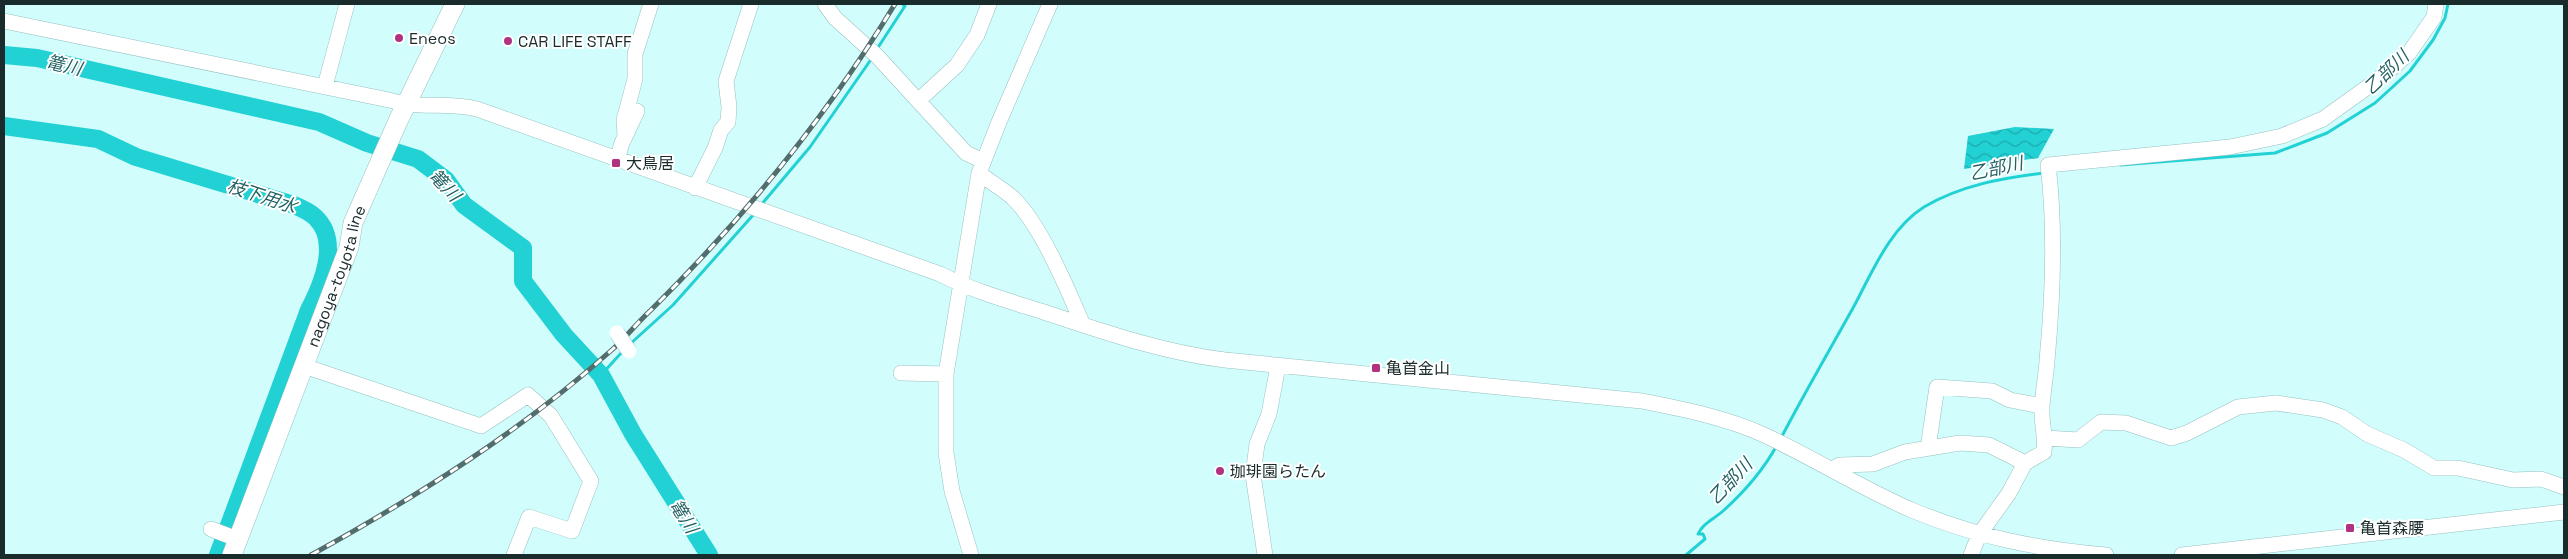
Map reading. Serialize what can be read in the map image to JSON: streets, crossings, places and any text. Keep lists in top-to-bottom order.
{
  "streets": {
    "main road": ["nagoya-toyota line"]
  },
  "water": ["篭川", "乙部川", "枝下用水"],
  "places": {
    "other": ["Eneos", "CAR LIFE STAFF", "珈琲園らたん"],
    "transit": ["大鳥居", "亀首金山", "亀首森腰"]
  }
}
